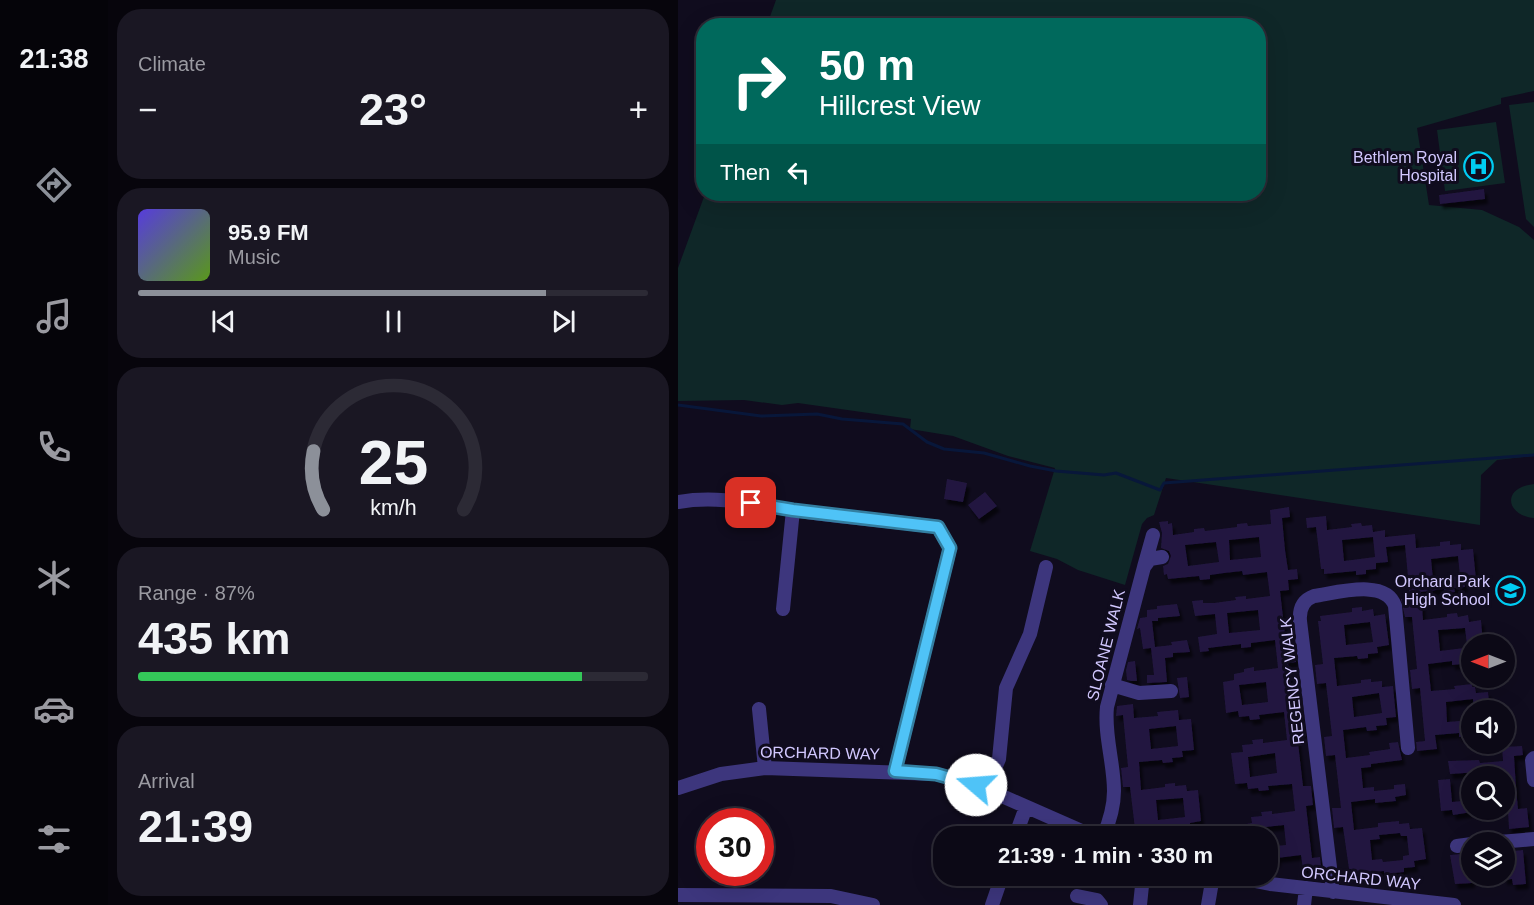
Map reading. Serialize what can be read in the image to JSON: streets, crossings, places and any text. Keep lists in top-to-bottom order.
{
  "streets": {
    "street": ["SLOANE WALK", "REGENCY WALK", "ORCHARD WAY"]
  },
  "crossings": [
    ["REGENCY WALK", "ORCHARD WAY"]
  ],
  "places": {
    "hospital": ["Bethlem Royal Hospital"],
    "school or university": ["Orchard Park High School"]
  },
  "north": "left",
  "page": {
    "tabs": "21:38",
    "tile": [
      "Climate",
      ["Range · 87%", "435 km"],
      ["Arrival", "21:39"]
    ],
    "turn": ["50 m", "Hillcrest View"],
    "heat": ["−", "23°", "+"],
    "then": "Then",
    "song": ["95.9 FM", "Music"],
    "limit": "30",
    "trip": "21:39 · 1 min · 330 m",
    "gauge": ["25", "km/h"]
  }
}
